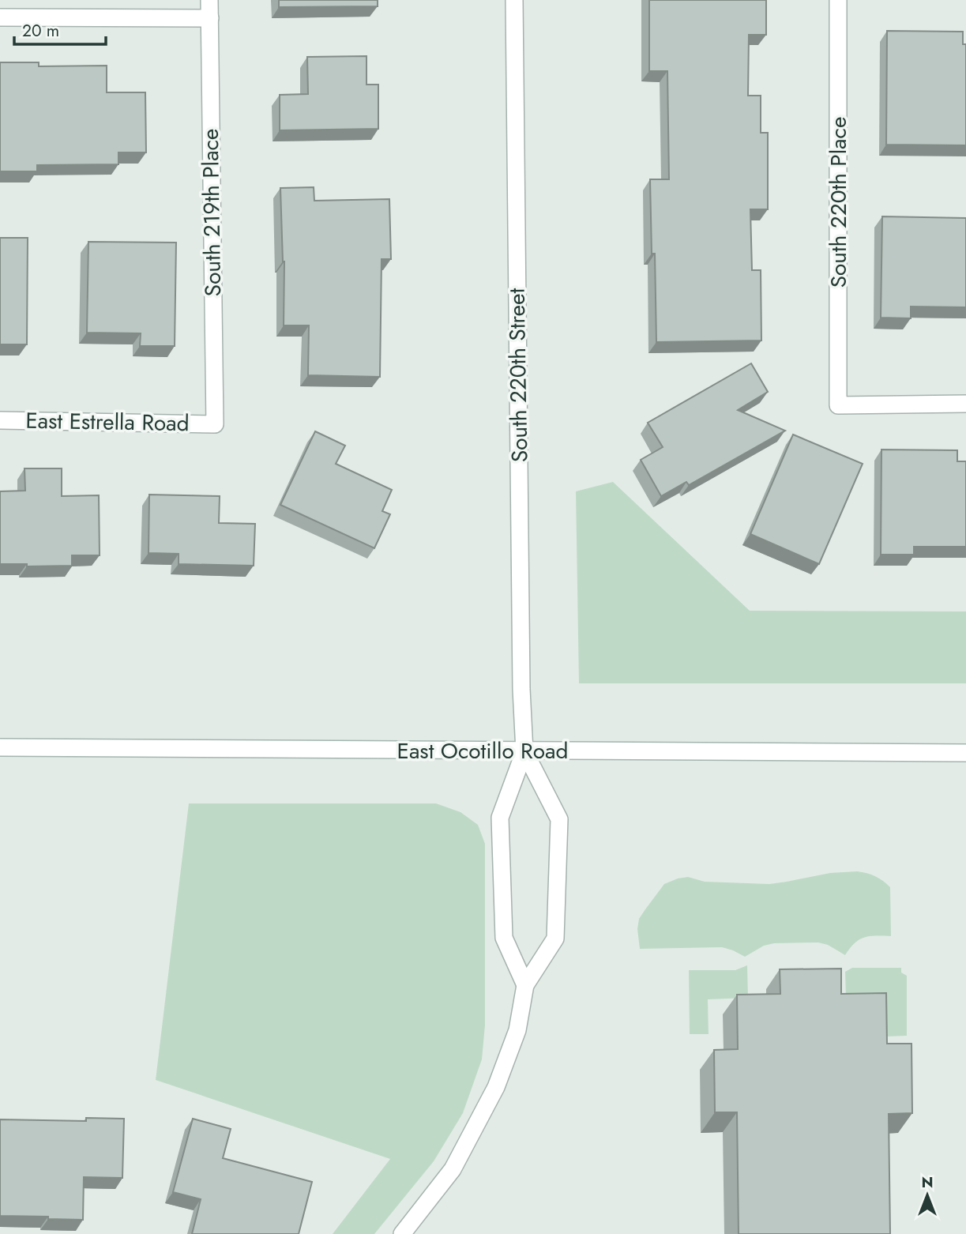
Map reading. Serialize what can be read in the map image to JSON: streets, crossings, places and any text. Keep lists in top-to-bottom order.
{
  "streets": {
    "street": [
      "South 220th Place",
      "South 219th Place",
      "South 220th Street",
      "East Estrella Road",
      "East Ocotillo Road"
    ]
  },
  "crossings": [
    ["South 219th Place", "East Estrella Road"],
    ["South 220th Street", "East Ocotillo Road"]
  ],
  "scale_bar": "20 m",
  "north": "top"
}
